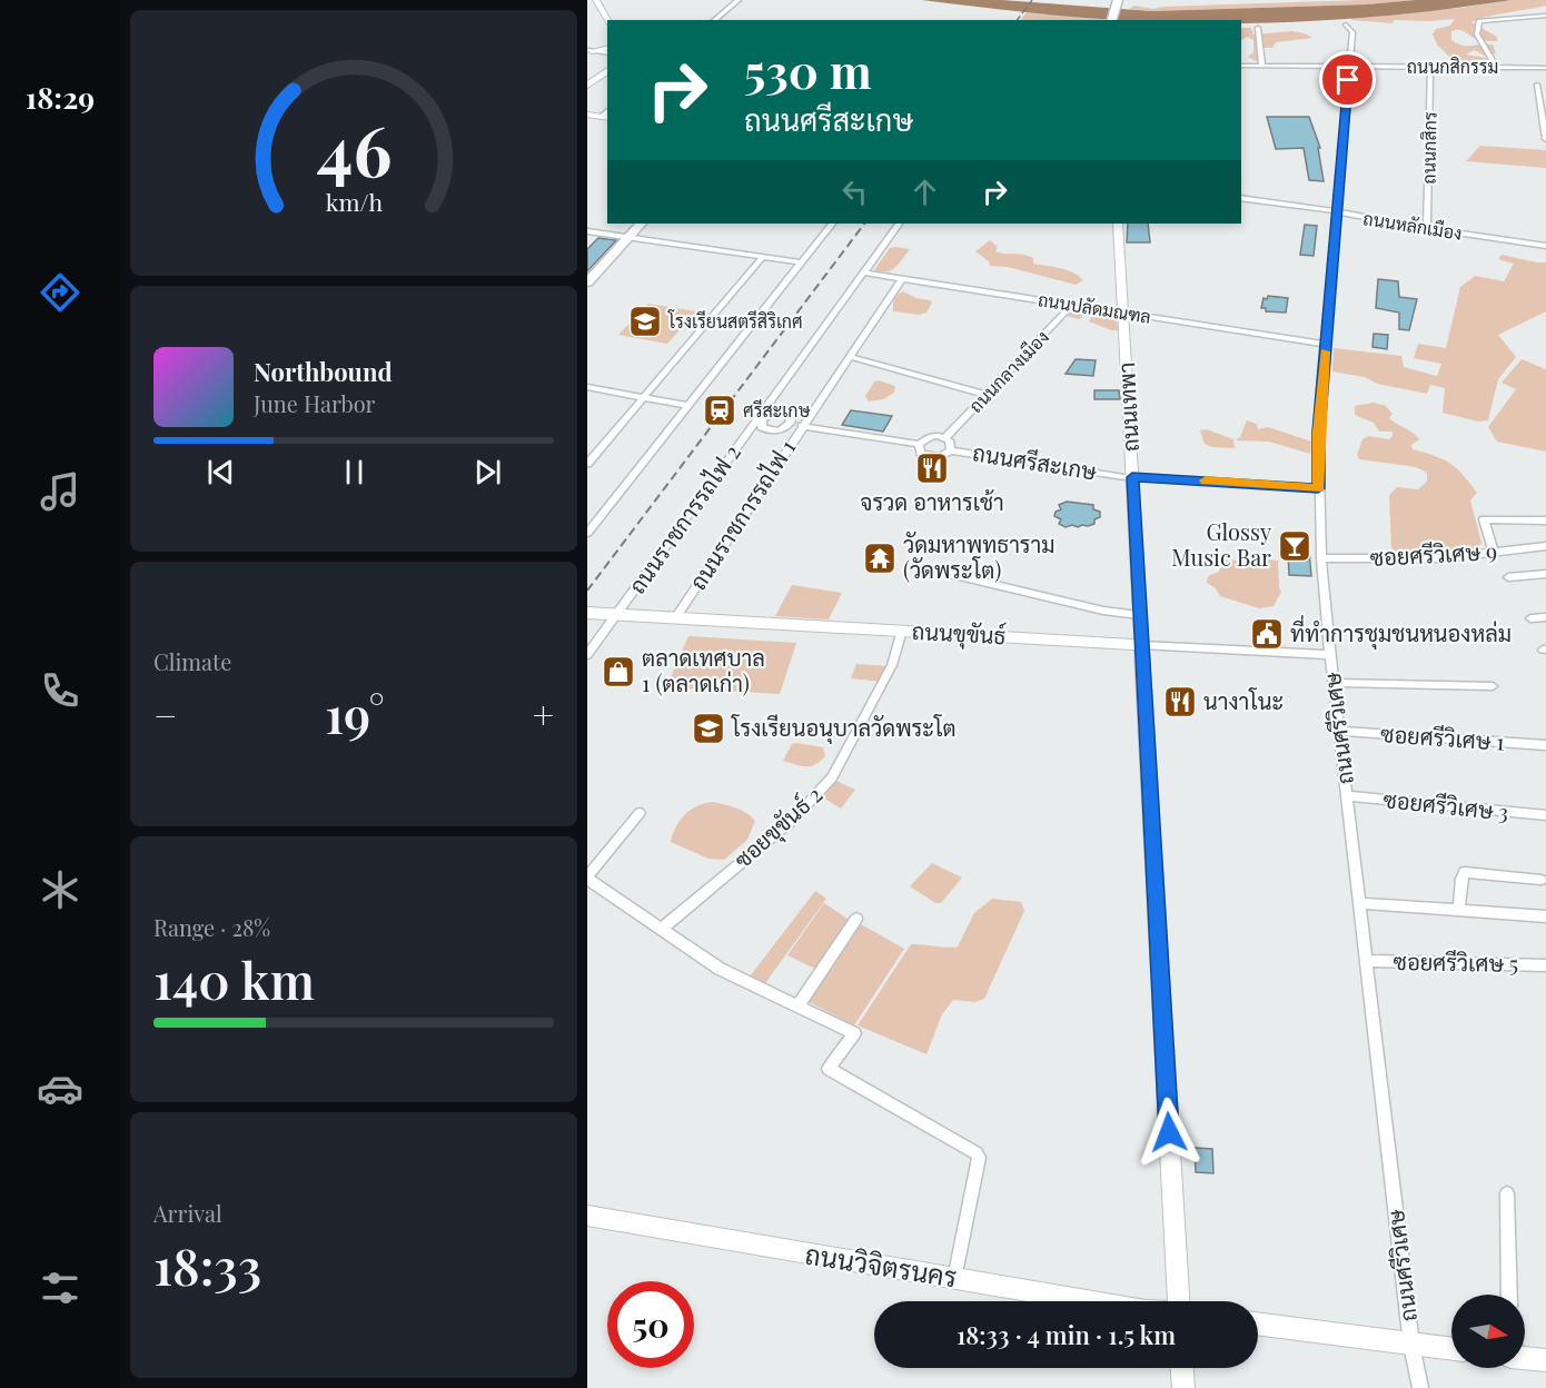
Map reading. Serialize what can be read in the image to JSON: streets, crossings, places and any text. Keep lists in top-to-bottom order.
{
  "streets": {
    "main road": ["ถนนเทพา", "ถนนขุขันธ์", "ถนนวิจิตรนคร"],
    "street": [
      "ถนนกสิกรรม",
      "ถนนกสิกร",
      "ถนนหลักเมือง",
      "ถนนปลัดมณฑล",
      "ถนนกลางเมือง",
      "ถนนศรีสะเกษ",
      "ถนนราชการรถไฟ 1",
      "ถนนราชการรถไฟ 2",
      "ซอยศรีวิเศษ 9",
      "ถนนศรีวิเศษ",
      "ซอยศรีวิเศษ 1",
      "ซอยศรีวิเศษ 3",
      "ซอยขุขันธ์ 2",
      "ซอยศรีวิเศษ 5"
    ]
  },
  "crossings": [
    ["ถนนกสิกรรม", "ถนนกสิกร"],
    ["ถนนกสิกรรม", "ถนนศรีวิเศษ"],
    ["ถนนกสิกร", "ถนนหลักเมือง"],
    ["ถนนหลักเมือง", "ถนนศรีวิเศษ"],
    ["ถนนปลัดมณฑล", "ถนนกลางเมือง"],
    ["ถนนปลัดมณฑล", "ถนนเทพา"],
    ["ถนนปลัดมณฑล", "ถนนราชการรถไฟ 1"],
    ["ถนนปลัดมณฑล", "ถนนราชการรถไฟ 2"],
    ["ถนนปลัดมณฑล", "ถนนศรีวิเศษ"],
    ["ถนนกลางเมือง", "ถนนศรีสะเกษ"],
    ["ถนนเทพา", "ถนนศรีสะเกษ"],
    ["ถนนเทพา", "ถนนขุขันธ์"],
    ["ถนนศรีสะเกษ", "ถนนศรีวิเศษ"],
    ["ถนนราชการรถไฟ 1", "ถนนขุขันธ์"],
    ["ถนนราชการรถไฟ 2", "ถนนขุขันธ์"],
    ["ซอยศรีวิเศษ 9", "ถนนศรีวิเศษ"],
    ["ถนนขุขันธ์", "ถนนศรีวิเศษ"],
    ["ถนนขุขันธ์", "ซอยขุขันธ์ 2"],
    ["ถนนศรีวิเศษ", "ซอยศรีวิเศษ 1"],
    ["ถนนศรีวิเศษ", "ซอยศรีวิเศษ 3"],
    ["ถนนศรีวิเศษ", "ซอยศรีวิเศษ 5"]
  ],
  "places": {
    "school or university": ["โรงเรียนสตรีสิริเกศ", "โรงเรียนอนุบาลวัดพระโต"],
    "station": ["ศรีสะเกษ"],
    "restaurant": ["จรวด อาหารเช้า", "นางาโนะ"],
    "bar": ["Glossy Music Bar"],
    "temple": ["วัดมหาพุทธาราม (วัดพระโต)"],
    "public building": ["ที่ทำการชุมชนหนองหล่ม"],
    "shop": ["ตลาดเทศบาล 1 (ตลาดเก่า)"]
  },
  "north": "right",
  "page": {
    "tabs": "18:29",
    "turn": ["530 m", "ถนนศรีสะเกษ"],
    "song": ["Northbound", "June Harbor"],
    "tile": [
      "Climate",
      ["Range · 28%", "140 km"],
      ["Arrival", "18:33"]
    ],
    "heat": ["−", "19°", "+"],
    "limit": "50",
    "trip": "18:33 · 4 min · 1.5 km",
    "gauge": ["46", "km/h"]
  }
}
